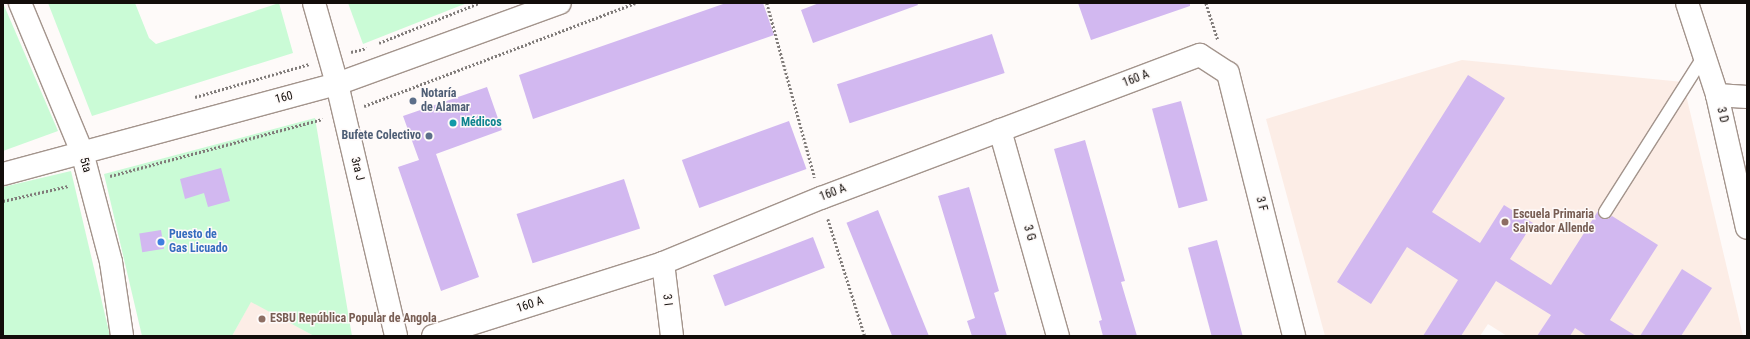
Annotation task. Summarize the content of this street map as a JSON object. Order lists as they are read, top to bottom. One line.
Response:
{"streets":{"street":["160 A","160","3 D","5ta","3ra J","3 F","3 G","3 I"]},"crossings":[["160 A","3 F"],["160 A","3 G"],["160 A","3 I"],["160","5ta"],["160","3ra J"]],"places":["Notaría de Alamar","Médicos","Bufete Colectivo","Escuela Primaria Salvador Allende","Puesto de Gas Licuado","ESBU República Popular de Angola"]}
